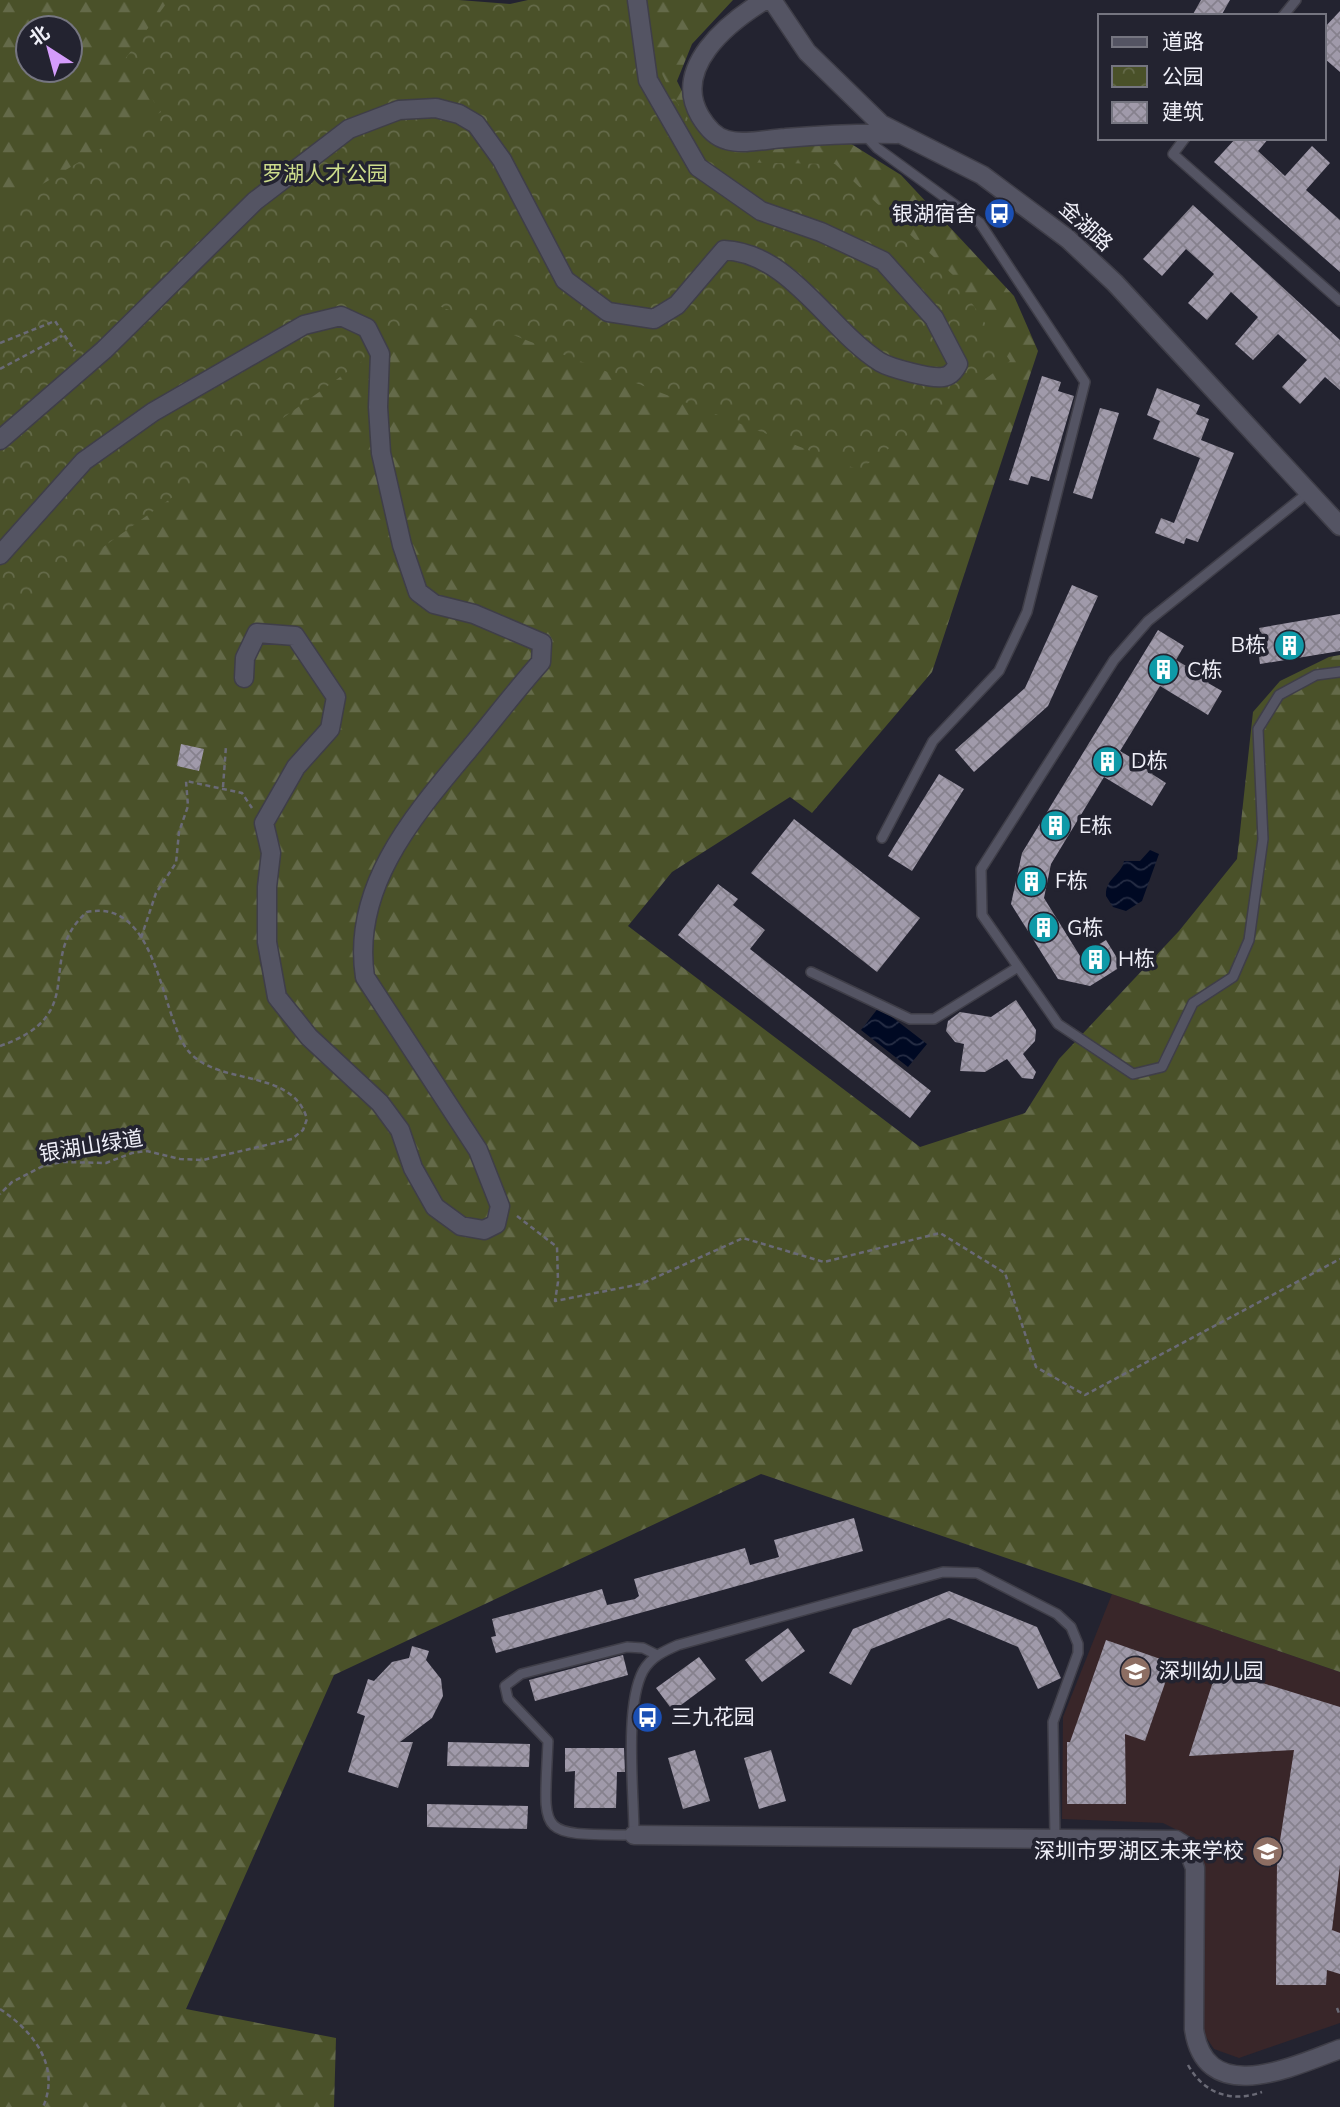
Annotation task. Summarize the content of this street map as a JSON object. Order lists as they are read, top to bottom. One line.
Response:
{"streets":{"street":["金湖路"],"path":["银湖山绿道"]},"parks":["罗湖人才公园"],"places":{"bus stop":["银湖宿舍","三九花园"],"building":["B栋","C栋","D栋","E栋","F栋","G栋","H栋"],"school or university":["深圳幼儿园","深圳市罗湖区未来学校"]},"legend":["道路","公园","建筑"],"north":"top left"}
